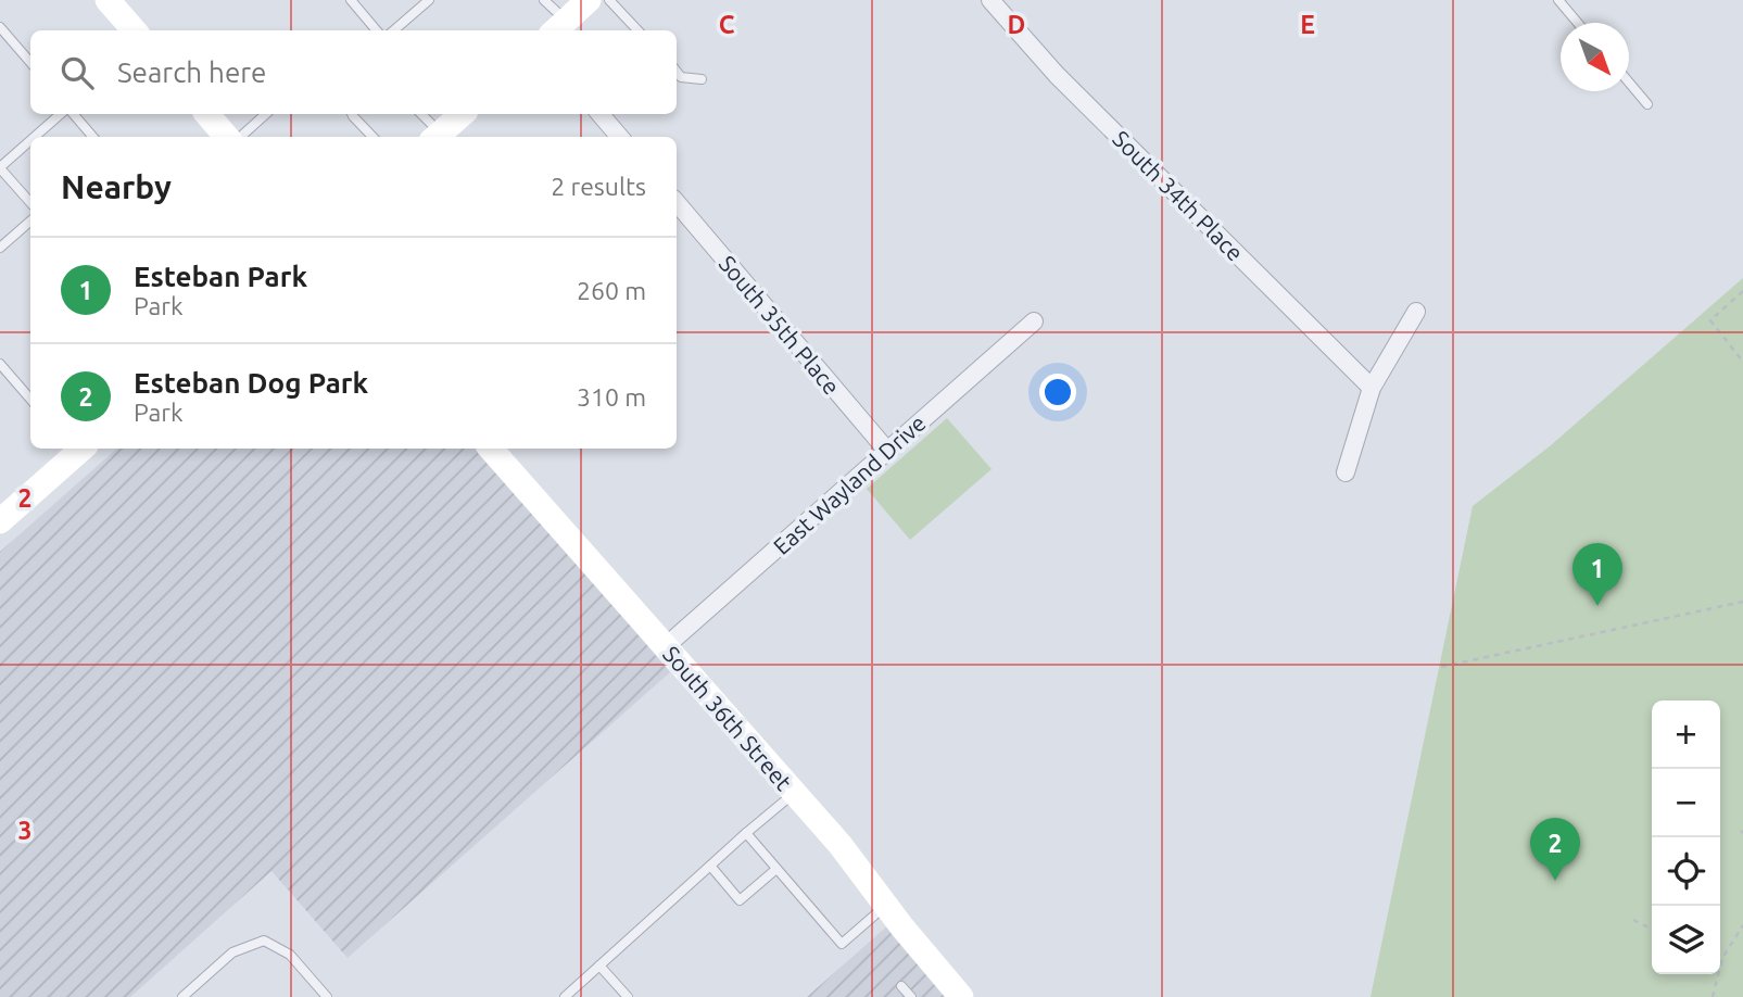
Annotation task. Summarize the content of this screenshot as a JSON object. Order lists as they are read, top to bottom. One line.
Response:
{"streets":{"street":["South 34th Place","South 35th Place","East Wayland Drive","South 36th Street"]},"crossings":[["South 35th Place","East Wayland Drive"],["East Wayland Drive","South 36th Street"]],"north":"bottom right","page":{"search":"Search here","heading":["Nearby","2 results"],"list":[{"mark":"1","name":"Esteban Park","note":"Park","value":"260 m"},{"mark":"2","name":"Esteban Dog Park","note":"Park","value":"310 m"}],"pins":["1","2"],"map_buttons":["+","−"]},"grid":{"columns":["C","D","E"],"rows":["2","3"]}}
